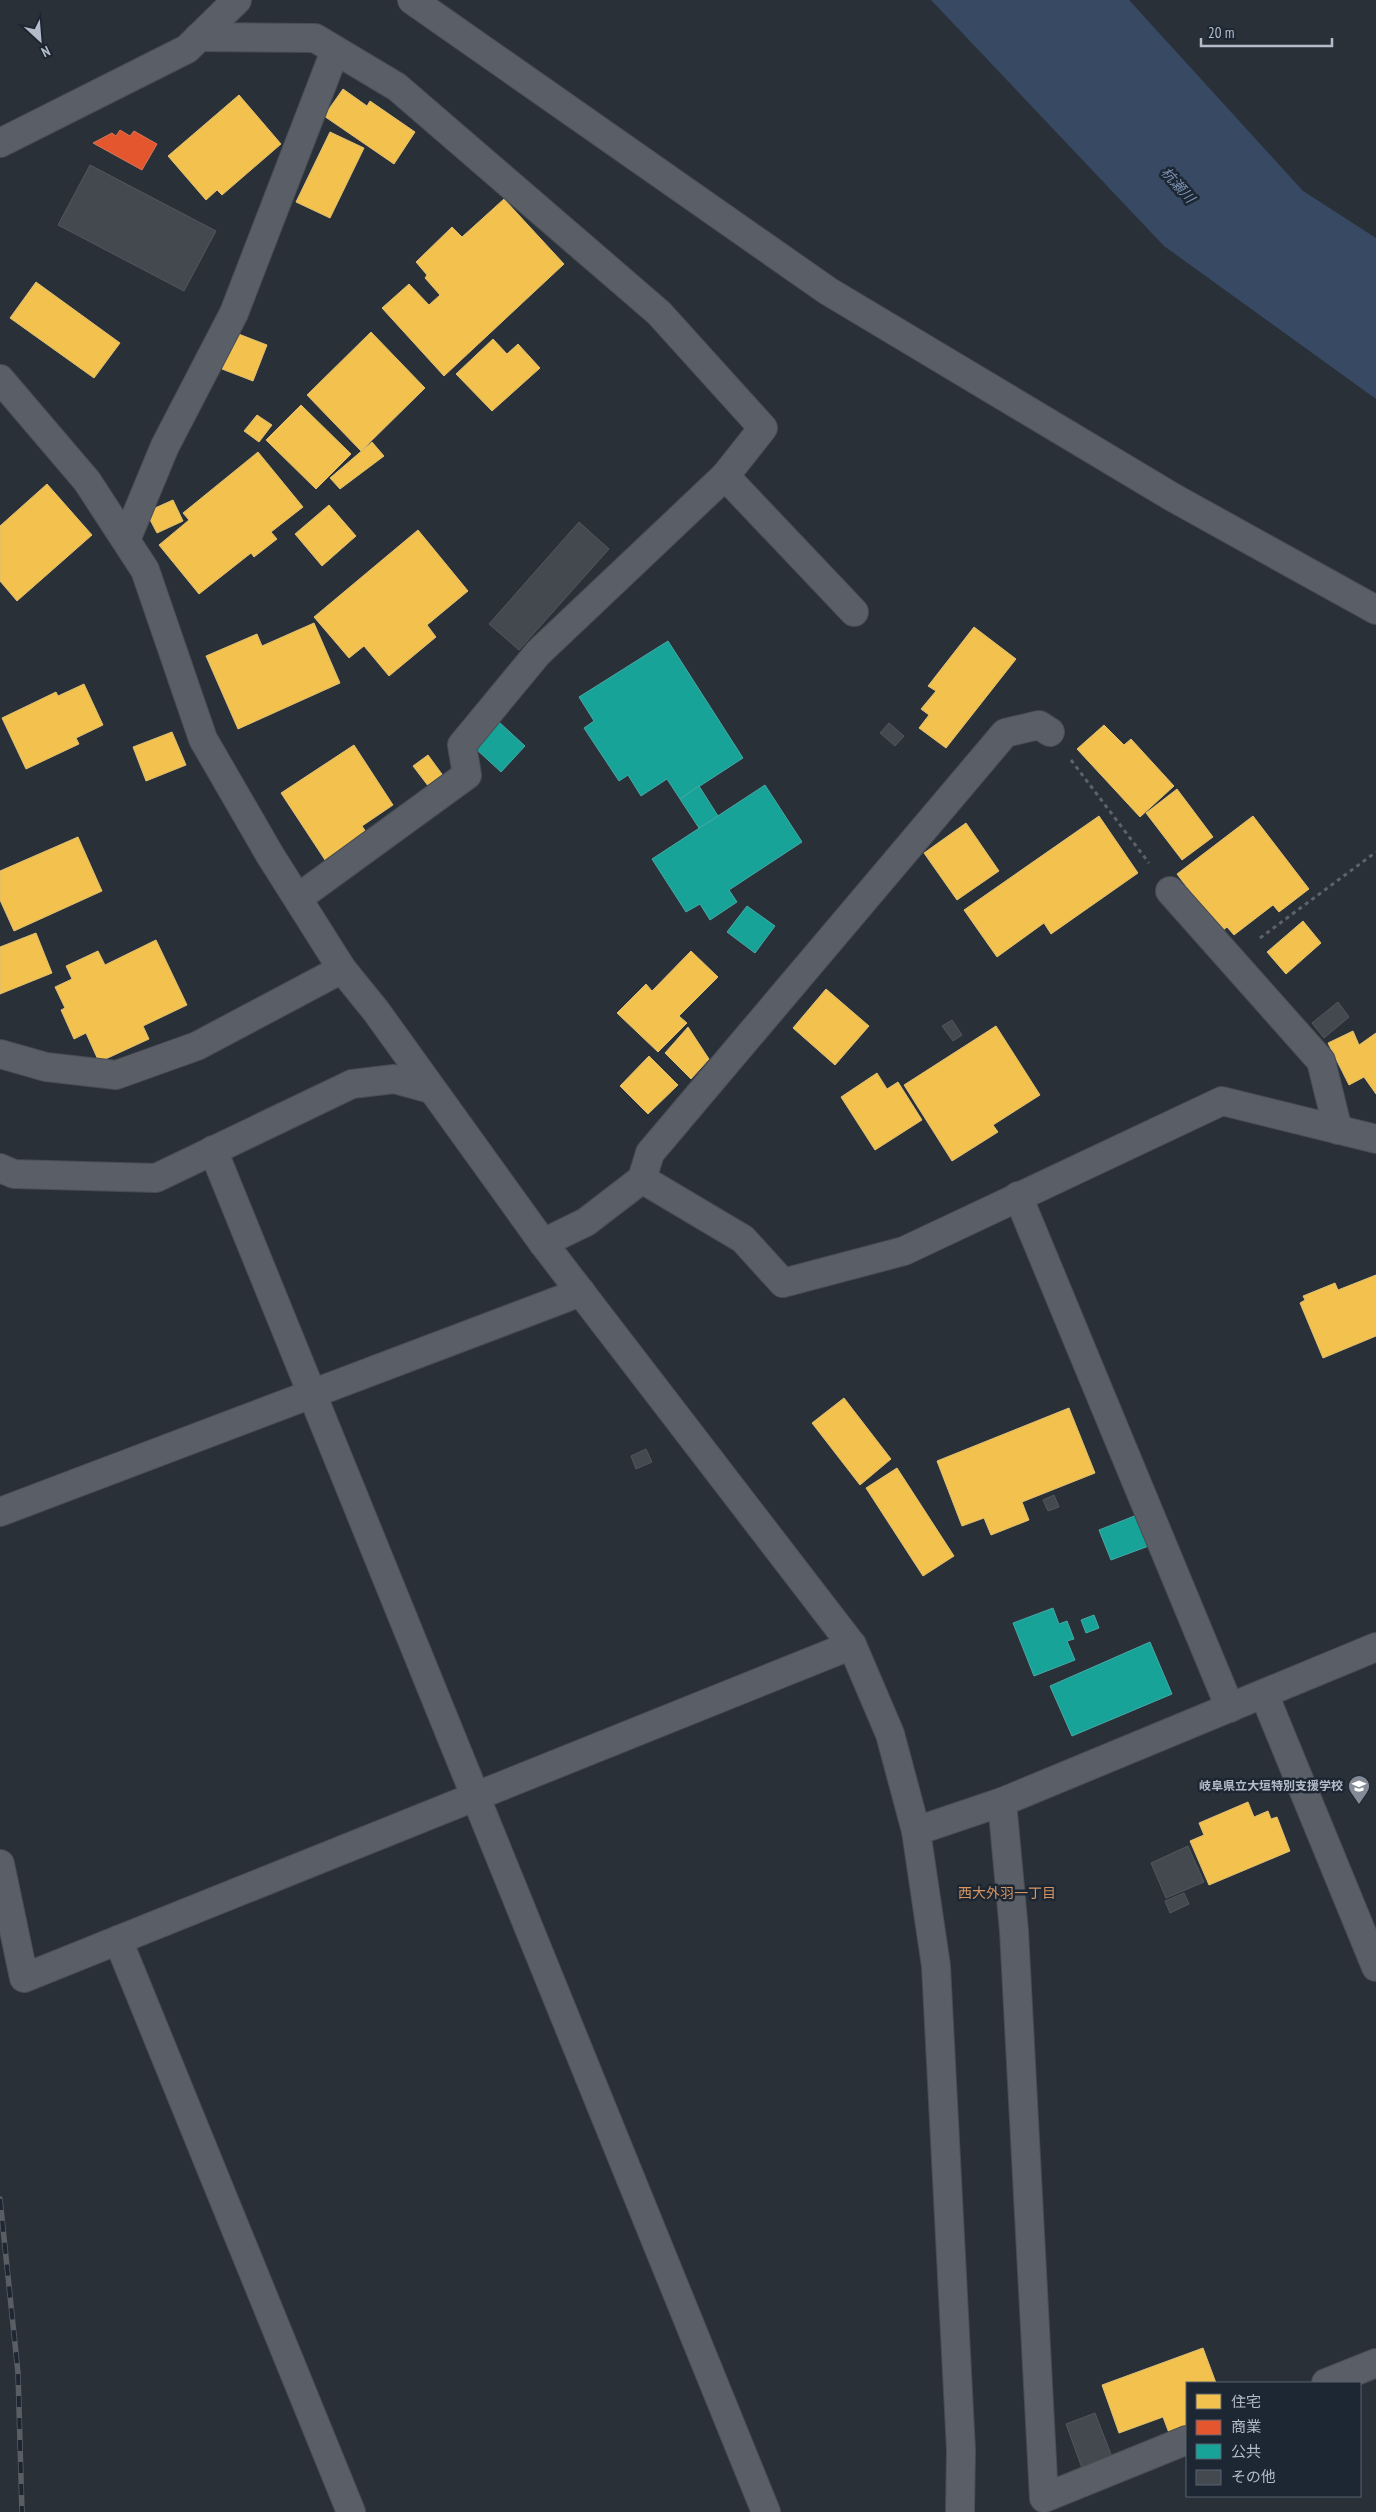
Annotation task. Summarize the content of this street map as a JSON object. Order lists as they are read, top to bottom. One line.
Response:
{"districts":["西大外羽一丁目"],"water":["杭瀬川"],"places":{"school or university":["岐阜県立大垣特別支援学校"]},"legend":["住宅","商業","公共","その他"],"scale_bar":"20 m","north":"bottom right"}
